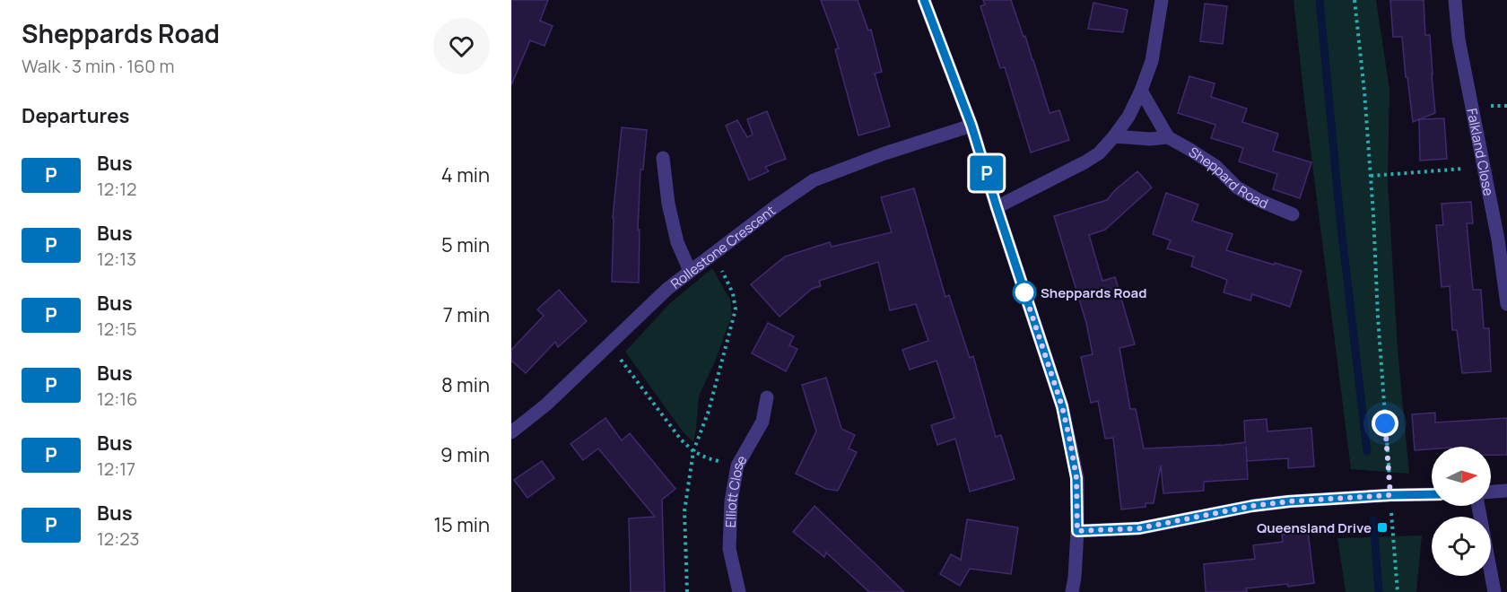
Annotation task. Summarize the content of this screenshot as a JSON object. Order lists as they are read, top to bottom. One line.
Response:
{"streets":{"street":["Falkland Close","Sheppard Road","Rollestone Crescent","Elliott Close"]},"places":{"other":["Sheppards Road"],"transit":["Queensland Drive"]},"lines":["bus line P"],"north":"right","page":{"heading":[["Sheppards Road","Walk · 3 min · 160 m"],"Departures"],"on_map":"P","list":[{"mark":"P","name":"Bus","note":"12:12","value":"4 min"},{"mark":"P","name":"Bus","note":"12:13","value":"5 min"},{"mark":"P","name":"Bus","note":"12:15","value":"7 min"},{"mark":"P","name":"Bus","note":"12:16","value":"8 min"},{"mark":"P","name":"Bus","note":"12:17","value":"9 min"},{"mark":"P","name":"Bus","note":"12:23","value":"15 min"}]}}
